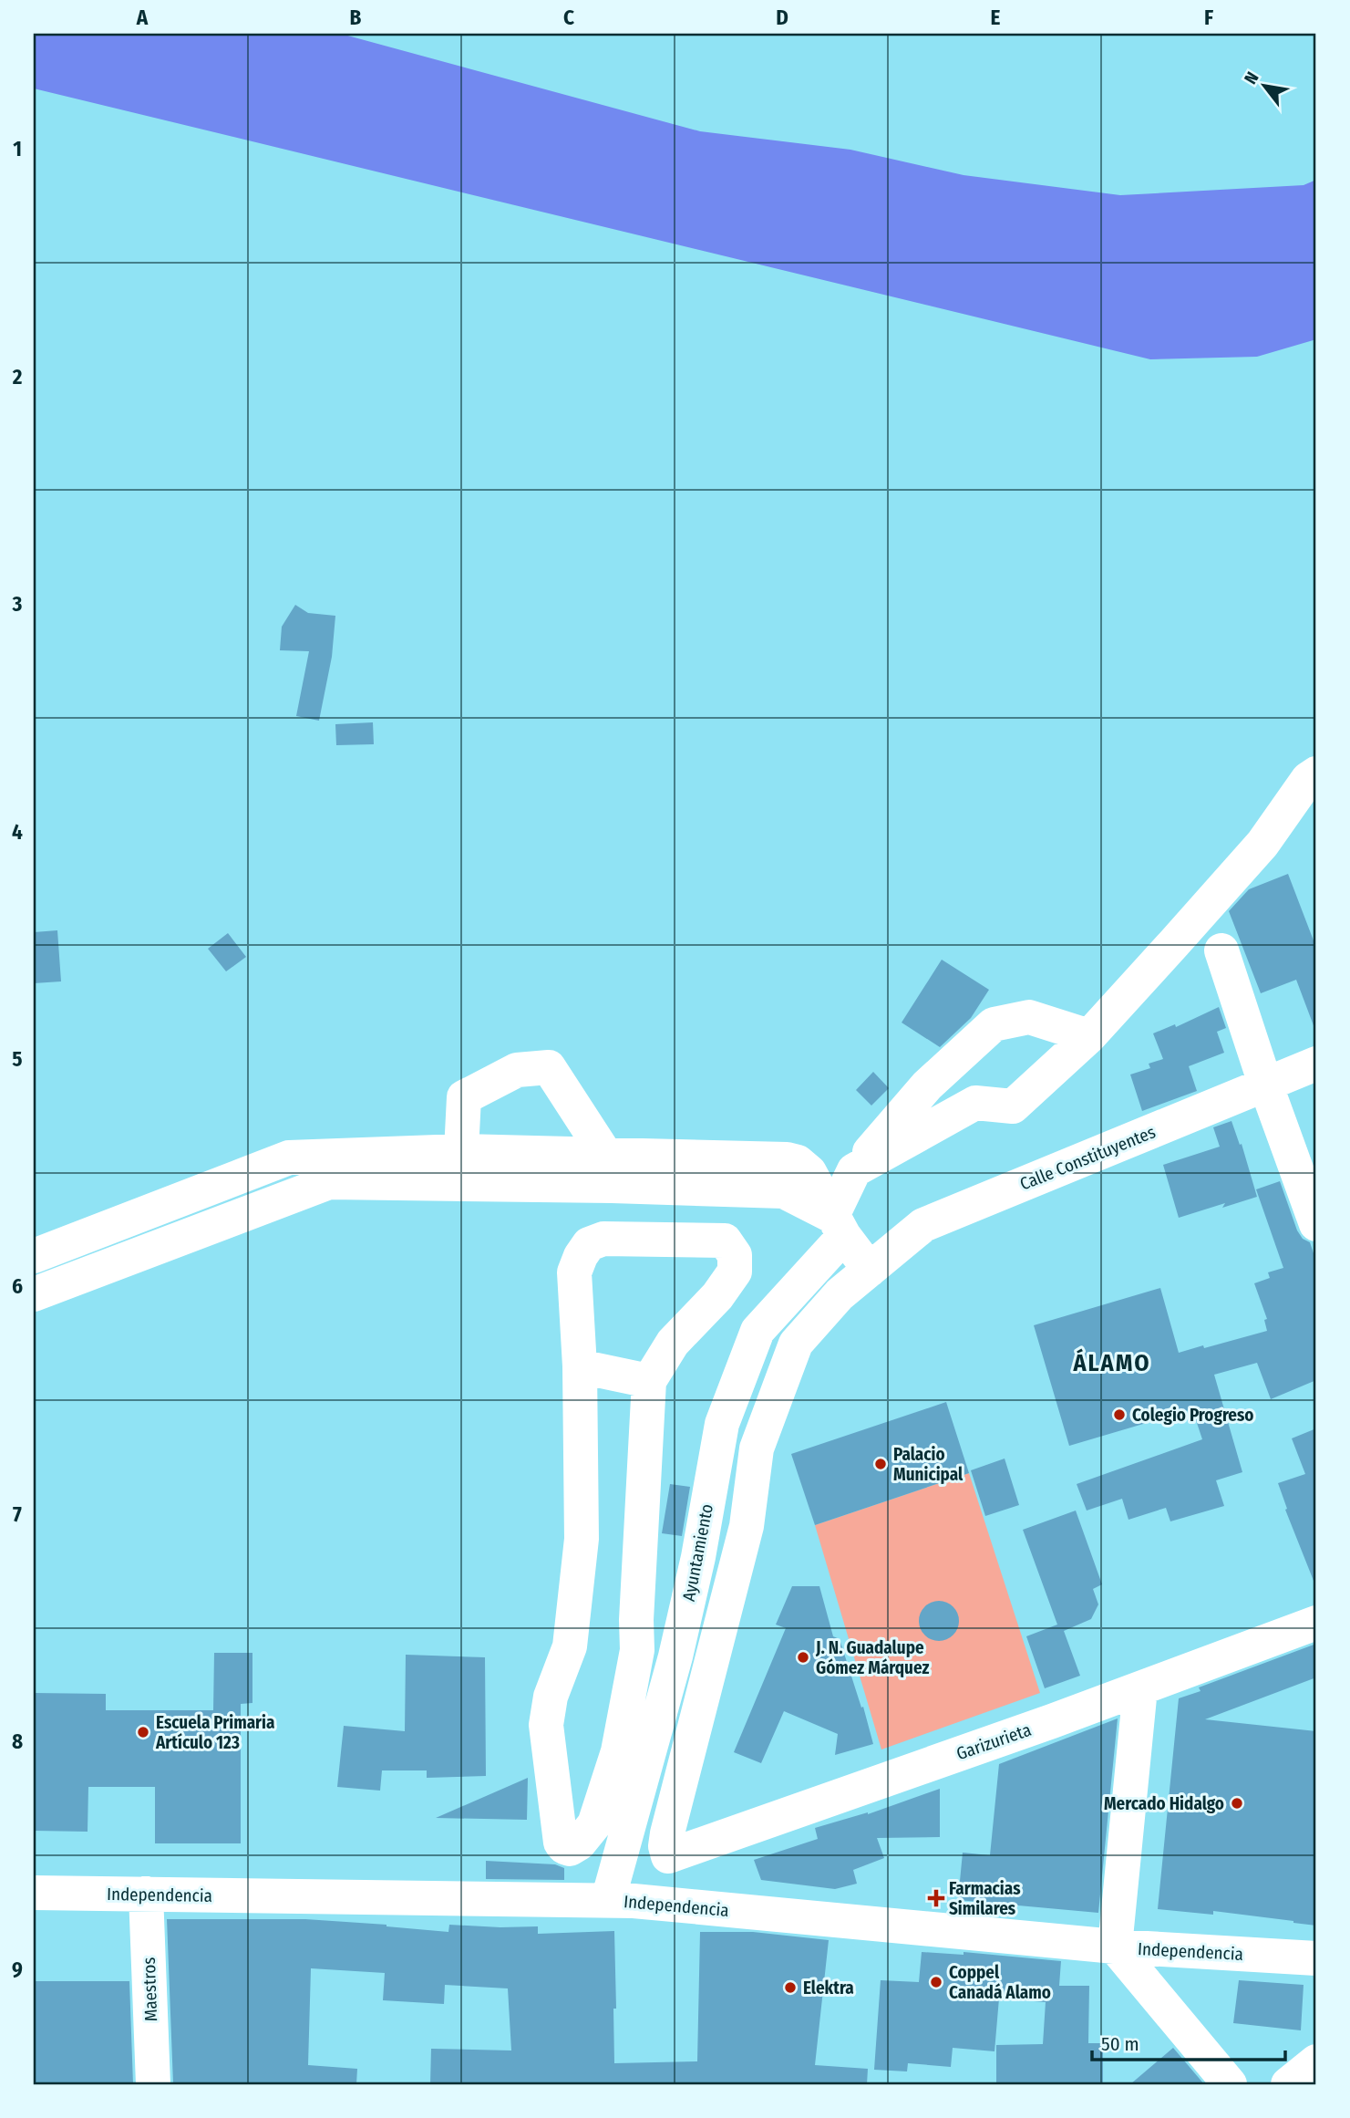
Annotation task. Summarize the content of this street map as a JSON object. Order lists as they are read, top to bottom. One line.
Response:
{"streets":{"street":["Calle Constituyentes","Ayuntamiento","Garizurieta","Independencia","Maestros"]},"crossings":[["Ayuntamiento","Independencia"],["Independencia","Maestros"]],"districts":["ÁLAMO"],"places":{"other":["Colegio Progreso","Palacio Municipal","J. N. Guadalupe Gómez Márquez","Escuela Primaria Artículo 123","Mercado Hidalgo","Coppel Canadá Alamo","Elektra"],"health":["Farmacias Similares"]},"scale_bar":"50 m","north":"top left","grid":{"columns":["A","B","C","D","E","F"],"rows":["1","2","3","4","5","6","7","8","9"]}}
